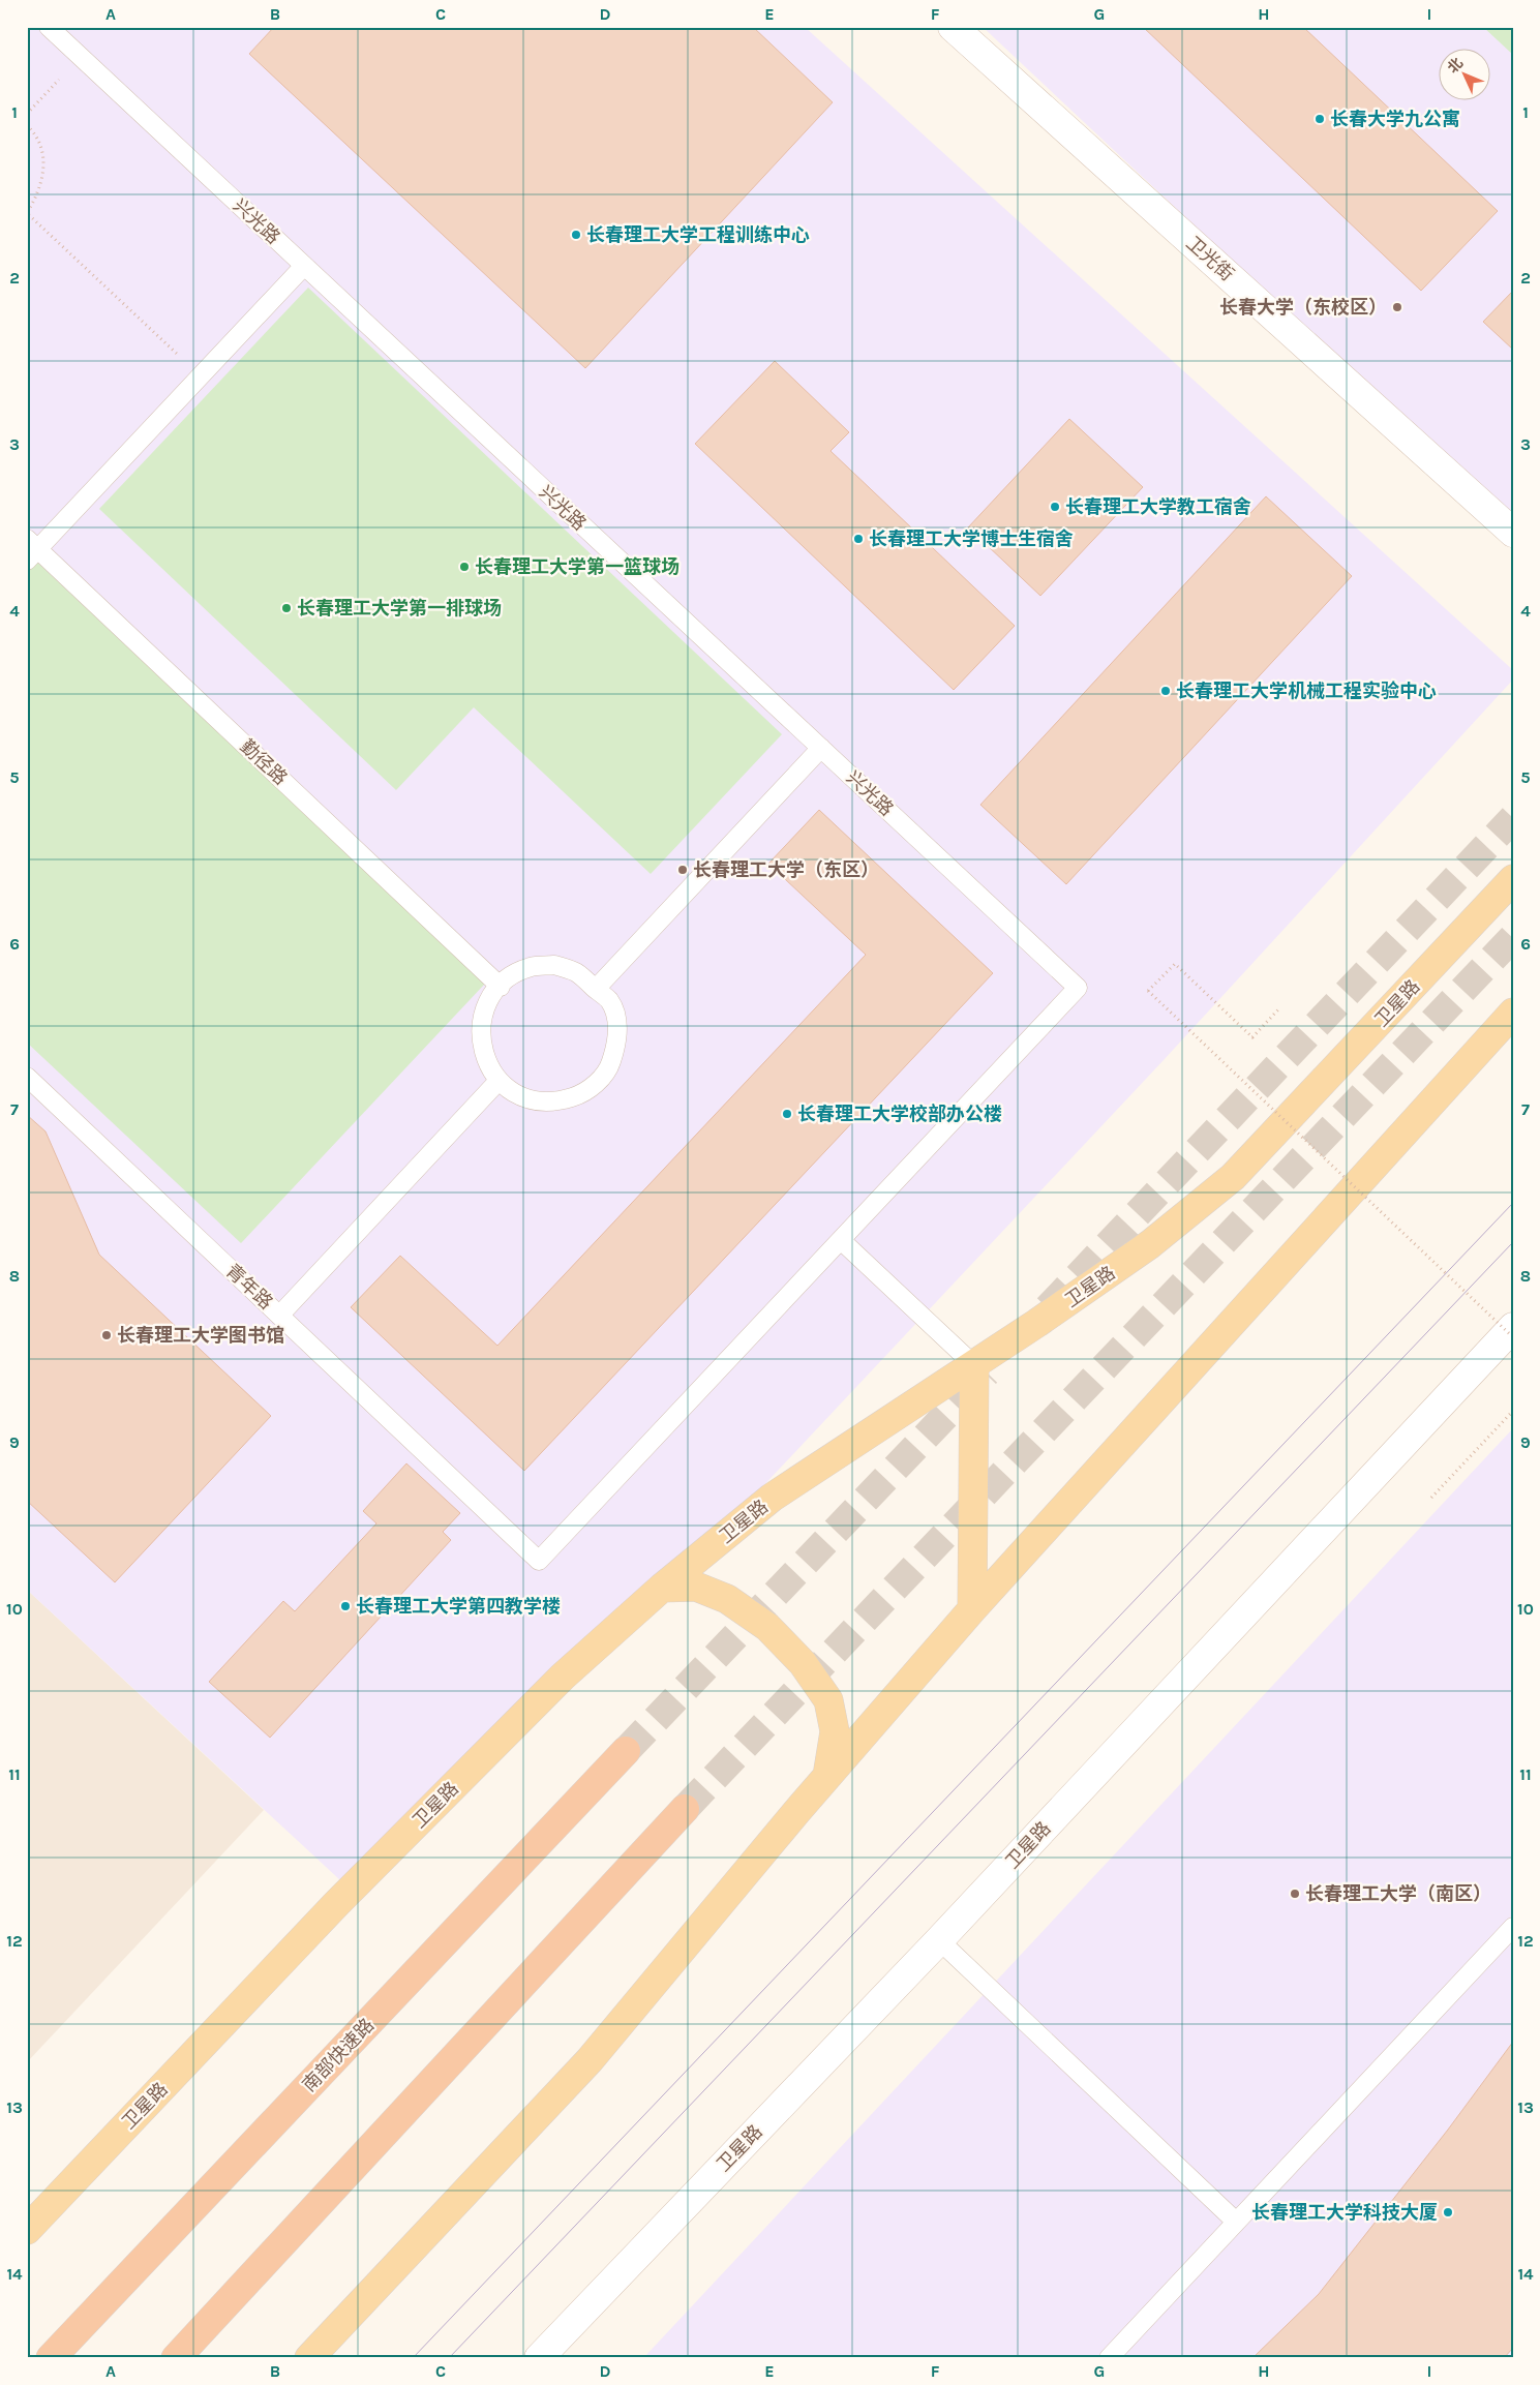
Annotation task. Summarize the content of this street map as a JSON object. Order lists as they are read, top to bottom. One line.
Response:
{"streets":{"highway":["南部快速路"],"main road":["卫光街","卫星路"],"lane":["兴光路","勤径路","青年路"]},"crossings":[["兴光路","青年路"]],"places":["长春大学九公寓","长春理工大学工程训练中心","长春大学（东校区）","长春理工大学教工宿舍","长春理工大学博士生宿舍","长春理工大学第一篮球场","长春理工大学第一排球场","长春理工大学机械工程实验中心","长春理工大学（东区）","长春理工大学校部办公楼","长春理工大学图书馆","长春理工大学第四教学楼","长春理工大学（南区）","长春理工大学科技大厦"],"north":"top left","grid":{"columns":["A","B","C","D","E","F","G","H","I"],"rows":["1","2","3","4","5","6","7","8","9","10","11","12","13","14"]}}
